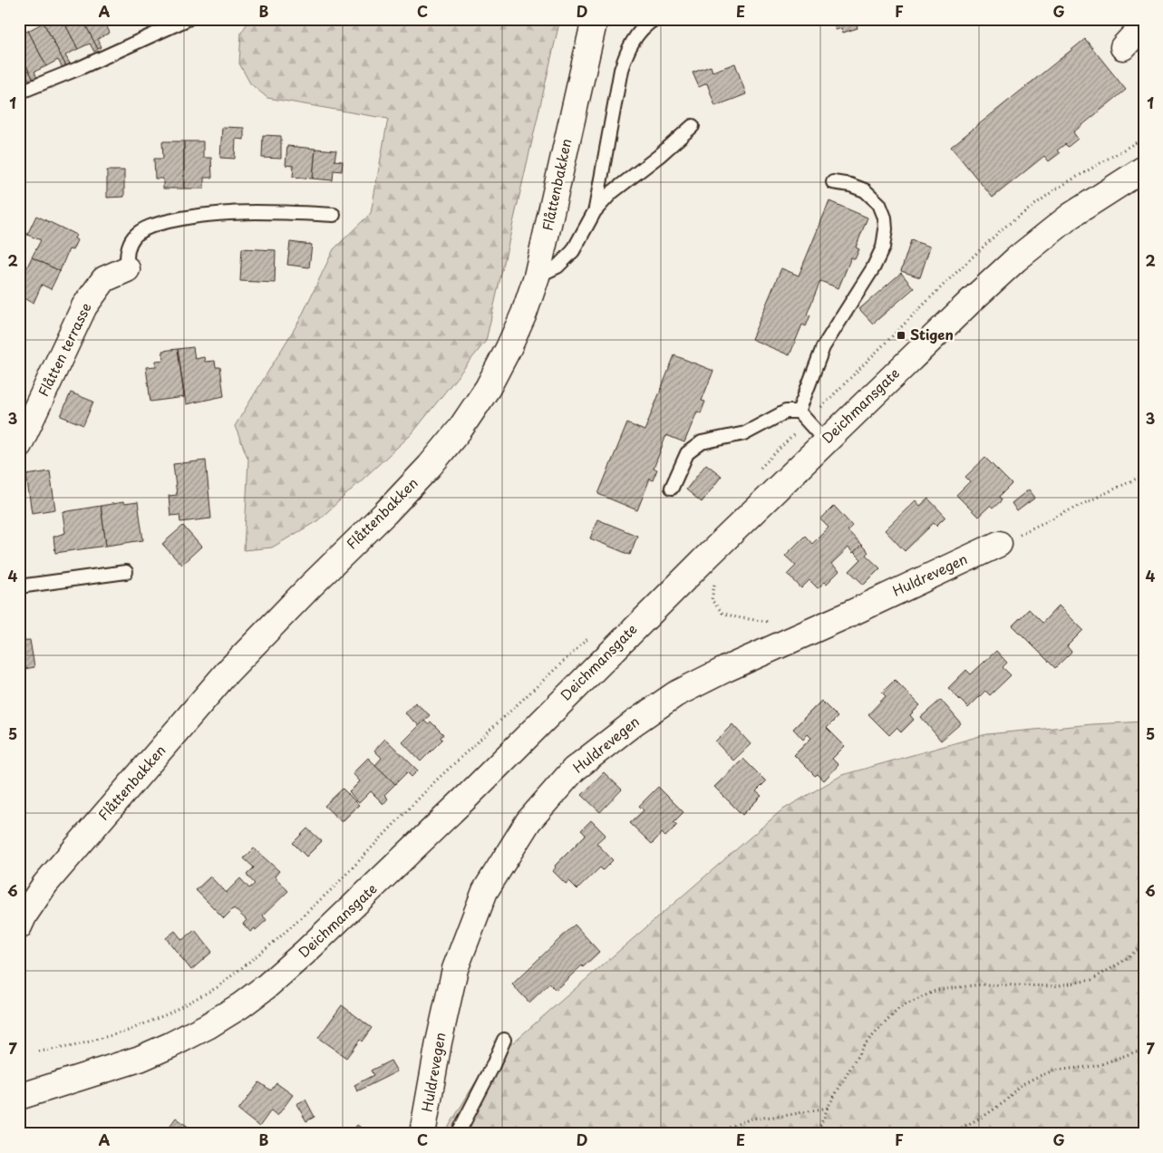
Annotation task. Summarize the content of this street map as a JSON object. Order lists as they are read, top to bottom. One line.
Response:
{"streets":{"street":["Flåttenbakken","Flåtten terrasse","Deichmansgate","Huldrevegen"]},"places":{"transit":["Stigen"]},"grid":{"columns":["A","B","C","D","E","F","G"],"rows":["1","2","3","4","5","6","7"]}}
